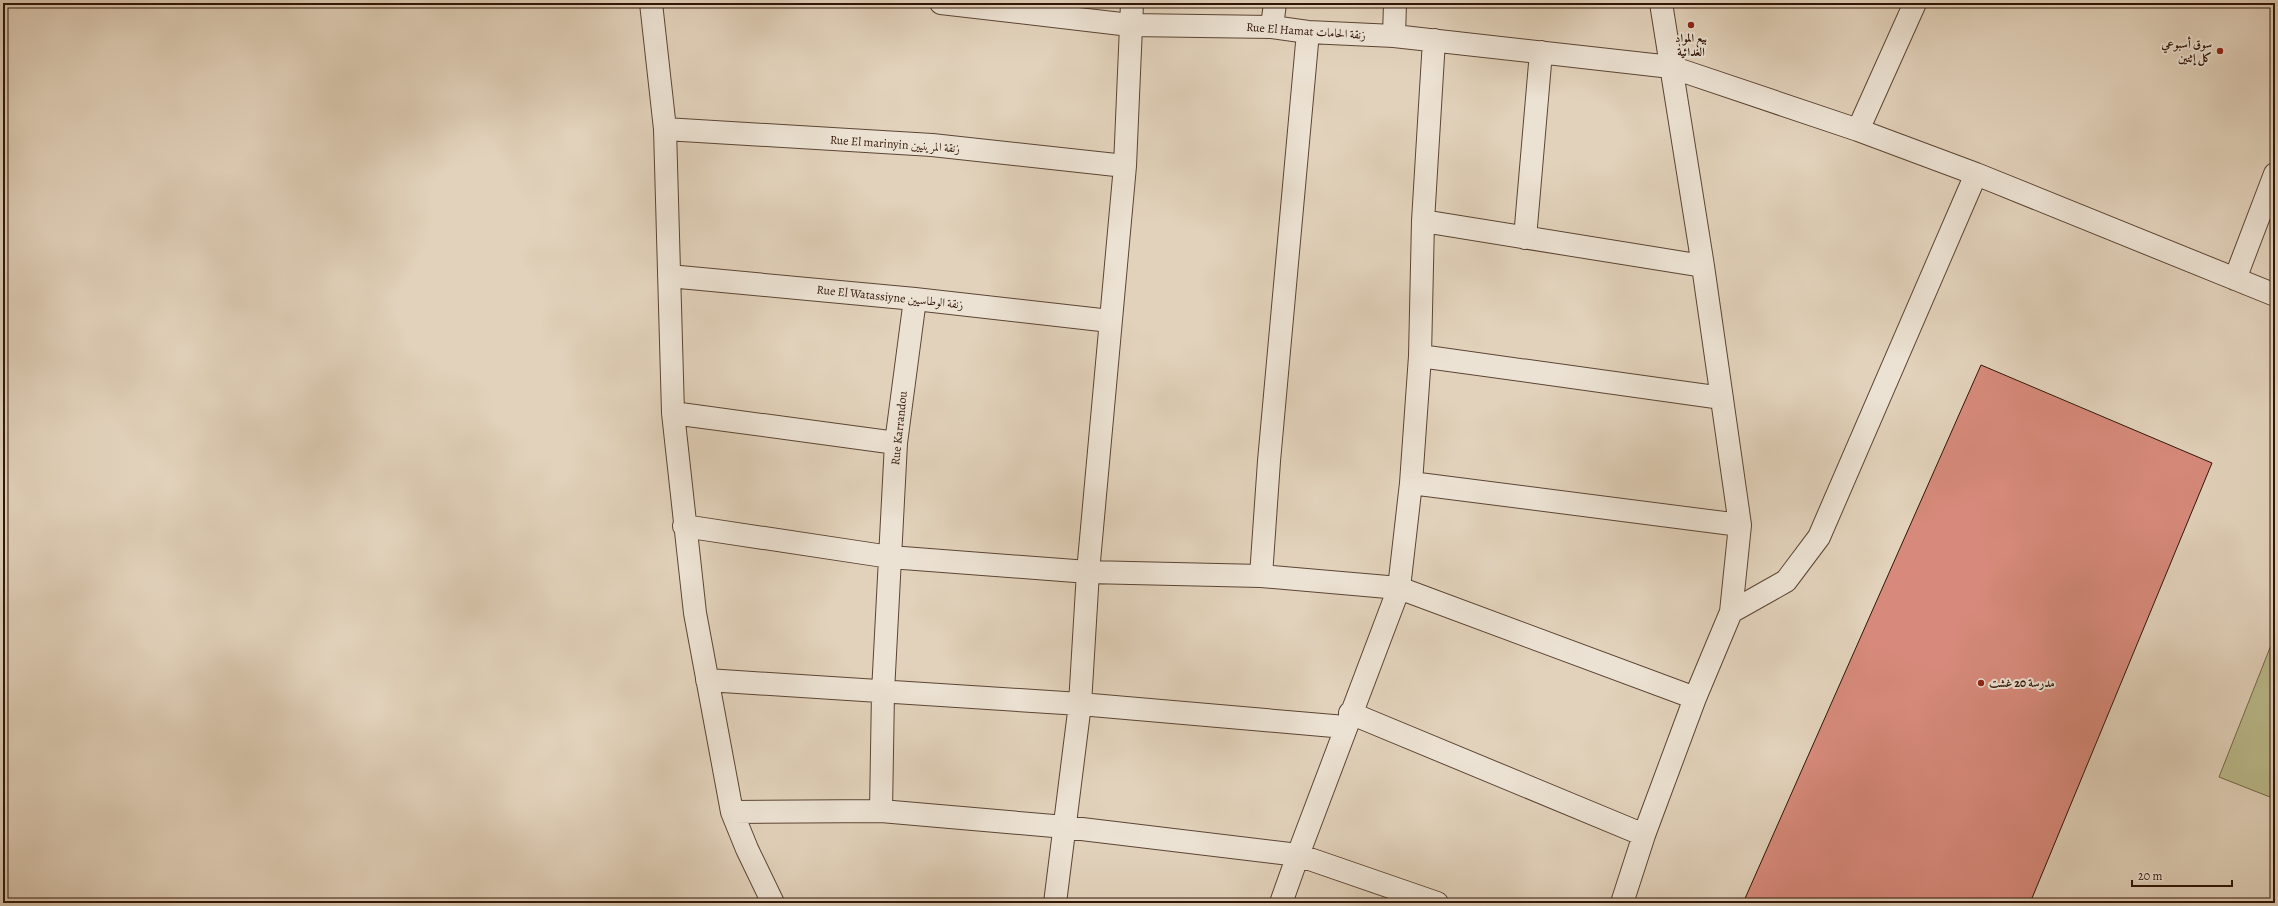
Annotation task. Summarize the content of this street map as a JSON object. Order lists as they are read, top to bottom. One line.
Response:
{"streets":{"street":["Rue El Hamat زنقة الحامات","Rue El marinyin زنقة المرينيين","Rue El Watassiyne زنقة الوطاسيين","Rue Karrandou"]},"crossings":[["Rue El Watassiyne زنقة الوطاسيين","Rue Karrandou"]],"places":["بيع المواد الغدائية","سوق أسبوعي كل إثنين","مدرسة 20 غشت"],"scale_bar":"20 m"}
